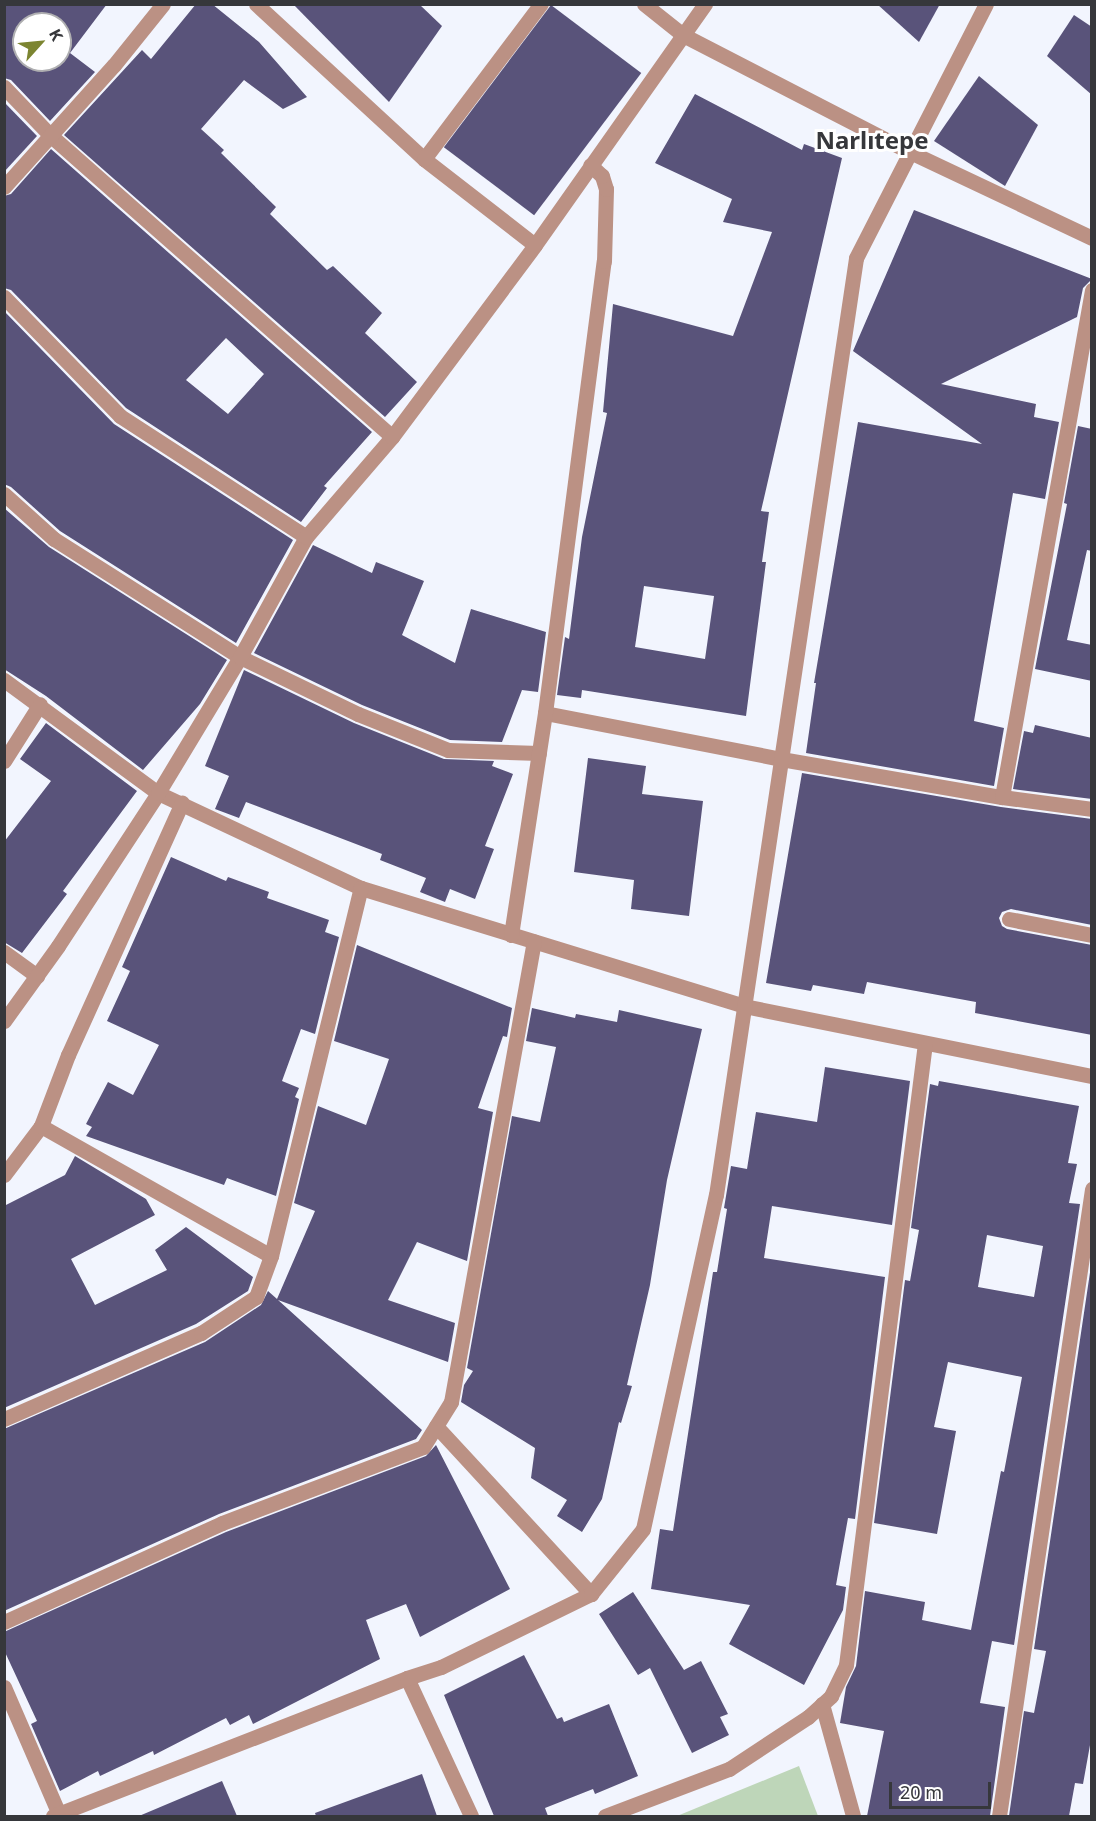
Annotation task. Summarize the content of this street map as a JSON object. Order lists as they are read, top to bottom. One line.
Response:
{"districts":["Narlıtepe"],"scale_bar":"20 m","north":"top right"}
